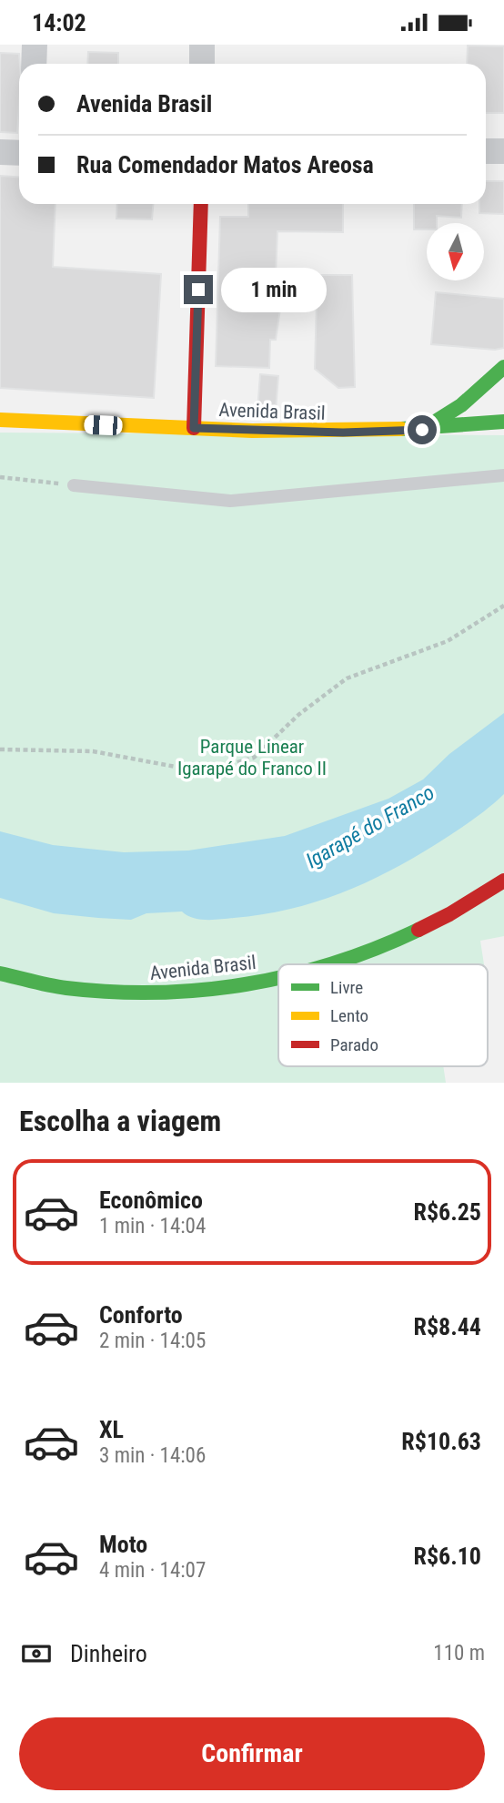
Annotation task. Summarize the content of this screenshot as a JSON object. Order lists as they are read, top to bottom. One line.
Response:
{"streets":{"main road":["Avenida Brasil"]},"water":["Igarapé do Franco"],"parks":["Parque Linear Igarapé do Franco II"],"legend":["Livre","Lento","Parado"],"north":"bottom","page":{"status":"14:02","banner":["Avenida Brasil","Rua Comendador Matos Areosa"],"bubble":"1 min","heading":"Escolha a viagem","list":[{"name":"Econômico","note":"1 min · 14:04","value":"R$6.25"},{"name":"Conforto","note":"2 min · 14:05","value":"R$8.44"},{"name":"XL","note":"3 min · 14:06","value":"R$10.63"},{"name":"Moto","note":"4 min · 14:07","value":"R$6.10"}],"pay":["Dinheiro","110 m"],"buttons":"Confirmar"}}
